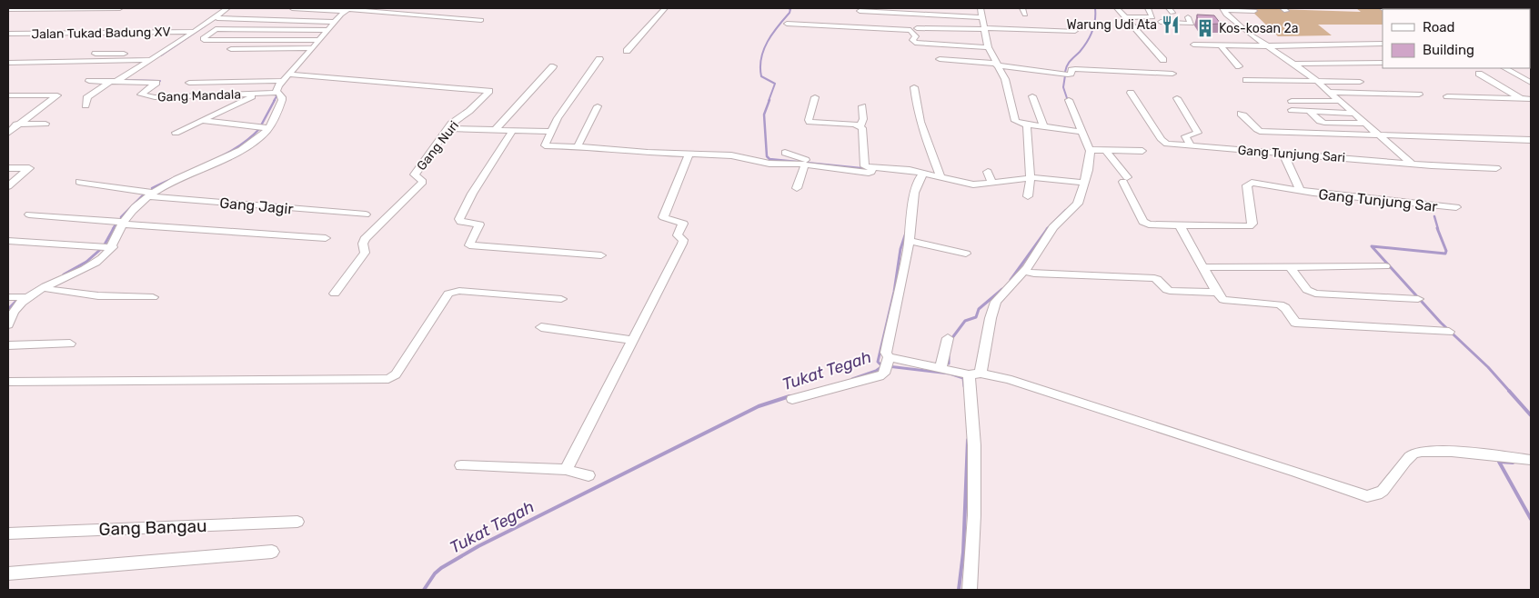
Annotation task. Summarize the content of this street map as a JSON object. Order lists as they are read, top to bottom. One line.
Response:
{"streets":{"street":["Jalan Tukad Badung XV","Gang Mandala","Gang Nuri","Gang Tunjung Sari","Gang Tunjung Sar","Gang Jagir","Gang Bangau"]},"crossings":[["Gang Tunjung Sari","Gang Tunjung Sar"]],"water":["Tukat Tegah"],"places":{"restaurant":["Warung Udi Ata"],"building":["Kos-kosan 2a"]},"legend":["Road","Building"]}
